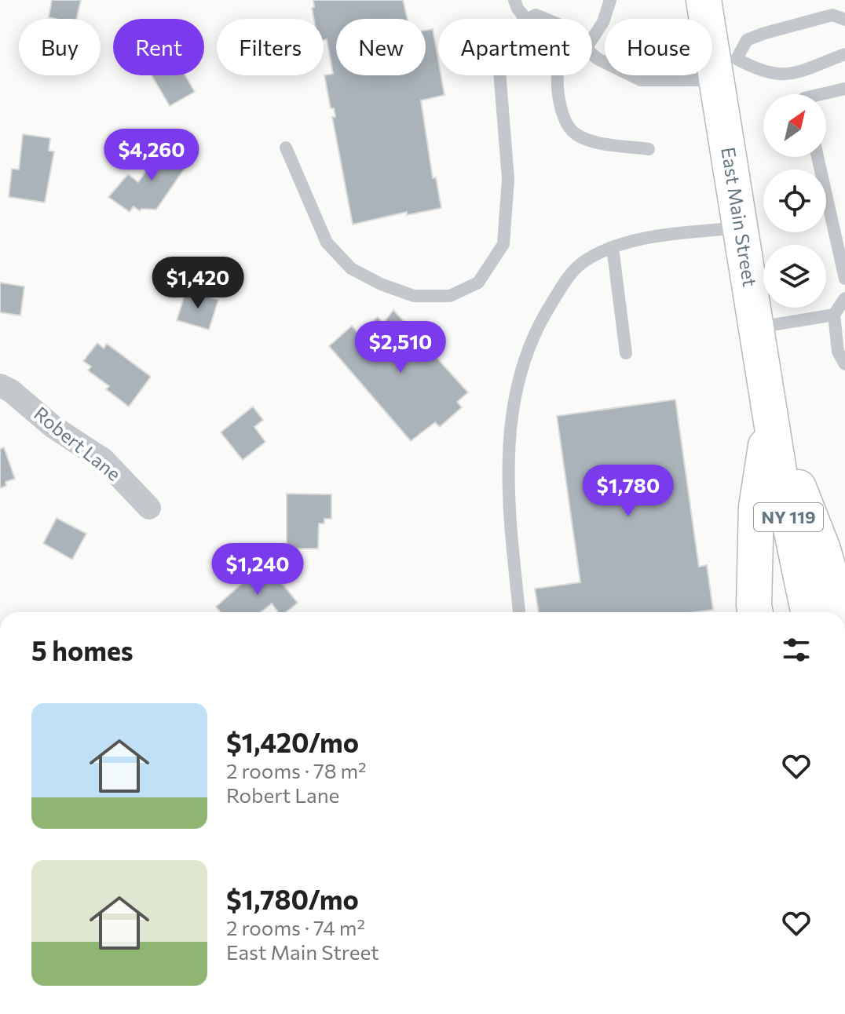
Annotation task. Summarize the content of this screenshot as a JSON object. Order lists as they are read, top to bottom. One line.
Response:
{"streets":{"main road":["East Main Street","NY 119"],"street":["Robert Lane"]},"north":"top right","page":{"chip":["Buy","Rent","Filters","New","Apartment","House"],"price":["$4,260","$1,420","$2,510","$1,780","$1,240"],"heading":"5 homes","list":[{"name":"$1,420/mo","note":"2 rooms · 78 m² · Robert Lane"},{"name":"$1,780/mo","note":"2 rooms · 74 m² · East Main Street"}]}}
